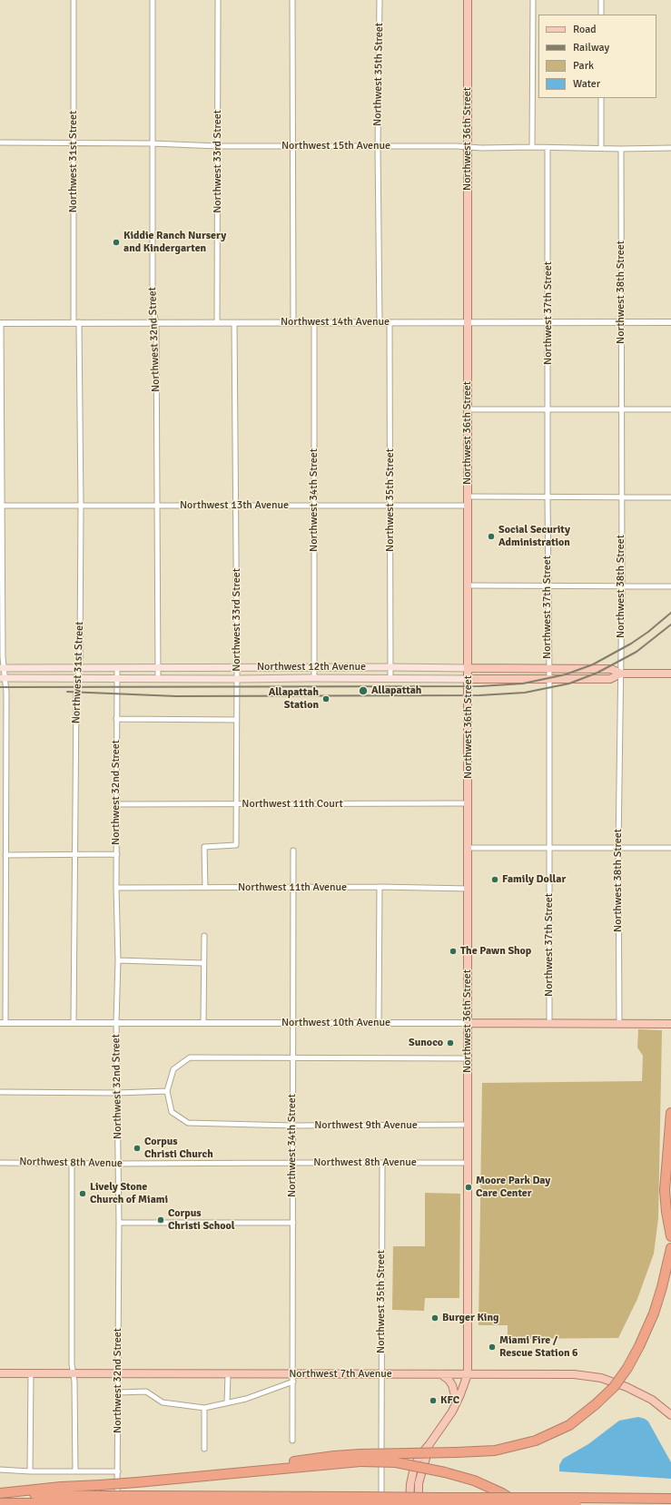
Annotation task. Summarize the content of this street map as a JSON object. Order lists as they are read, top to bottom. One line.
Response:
{"streets":{"main road":["Northwest 36th Street","Northwest 12th Avenue","Northwest 10th Avenue","Northwest 7th Avenue"],"street":["Northwest 35th Street","Northwest 15th Avenue","Northwest 31st Street","Northwest 33rd Street","Northwest 38th Street","Northwest 37th Street","Northwest 14th Avenue","Northwest 32nd Street","Northwest 34th Street","Northwest 13th Avenue","Northwest 11th Court","Northwest 11th Avenue","Northwest 9th Avenue","Northwest 8th Avenue"]},"crossings":[["Northwest 35th Street","Northwest 15th Avenue"],["Northwest 35th Street","Northwest 14th Avenue"],["Northwest 35th Street","Northwest 13th Avenue"],["Northwest 35th Street","Northwest 12th Avenue"],["Northwest 35th Street","Northwest 8th Avenue"],["Northwest 35th Street","Northwest 7th Avenue"],["Northwest 36th Street","Northwest 15th Avenue"],["Northwest 36th Street","Northwest 14th Avenue"],["Northwest 36th Street","Northwest 13th Avenue"],["Northwest 36th Street","Northwest 12th Avenue"],["Northwest 36th Street","Northwest 11th Court"],["Northwest 36th Street","Northwest 11th Avenue"],["Northwest 36th Street","Northwest 10th Avenue"],["Northwest 36th Street","Northwest 9th Avenue"],["Northwest 36th Street","Northwest 8th Avenue"],["Northwest 36th Street","Northwest 7th Avenue"],["Northwest 15th Avenue","Northwest 31st Street"],["Northwest 15th Avenue","Northwest 33rd Street"],["Northwest 15th Avenue","Northwest 38th Street"],["Northwest 15th Avenue","Northwest 37th Street"],["Northwest 15th Avenue","Northwest 32nd Street"],["Northwest 31st Street","Northwest 14th Avenue"],["Northwest 31st Street","Northwest 13th Avenue"],["Northwest 31st Street","Northwest 12th Avenue"],["Northwest 31st Street","Northwest 10th Avenue"],["Northwest 33rd Street","Northwest 14th Avenue"],["Northwest 33rd Street","Northwest 13th Avenue"],["Northwest 33rd Street","Northwest 12th Avenue"],["Northwest 33rd Street","Northwest 11th Court"],["Northwest 33rd Street","Northwest 11th Avenue"],["Northwest 38th Street","Northwest 14th Avenue"],["Northwest 38th Street","Northwest 12th Avenue"],["Northwest 38th Street","Northwest 10th Avenue"],["Northwest 37th Street","Northwest 14th Avenue"],["Northwest 37th Street","Northwest 12th Avenue"],["Northwest 37th Street","Northwest 10th Avenue"],["Northwest 14th Avenue","Northwest 32nd Street"],["Northwest 14th Avenue","Northwest 34th Street"],["Northwest 32nd Street","Northwest 13th Avenue"],["Northwest 32nd Street","Northwest 12th Avenue"],["Northwest 32nd Street","Northwest 11th Court"],["Northwest 32nd Street","Northwest 11th Avenue"],["Northwest 32nd Street","Northwest 10th Avenue"],["Northwest 32nd Street","Northwest 8th Avenue"],["Northwest 32nd Street","Northwest 7th Avenue"],["Northwest 34th Street","Northwest 13th Avenue"],["Northwest 34th Street","Northwest 12th Avenue"],["Northwest 34th Street","Northwest 11th Avenue"],["Northwest 34th Street","Northwest 10th Avenue"],["Northwest 34th Street","Northwest 9th Avenue"],["Northwest 34th Street","Northwest 8th Avenue"],["Northwest 34th Street","Northwest 7th Avenue"]],"places":["Kiddie Ranch Nursery and Kindergarten","Social Security Administration","Allapattah","Allapattah Station","Family Dollar","The Pawn Shop","Sunoco","Corpus Christi Church","Moore Park Day Care Center","Lively Stone Church of Miami","Corpus Christi School","Burger King","Miami Fire / Rescue Station 6","KFC"],"legend":["Road","Railway","Park","Water"]}
